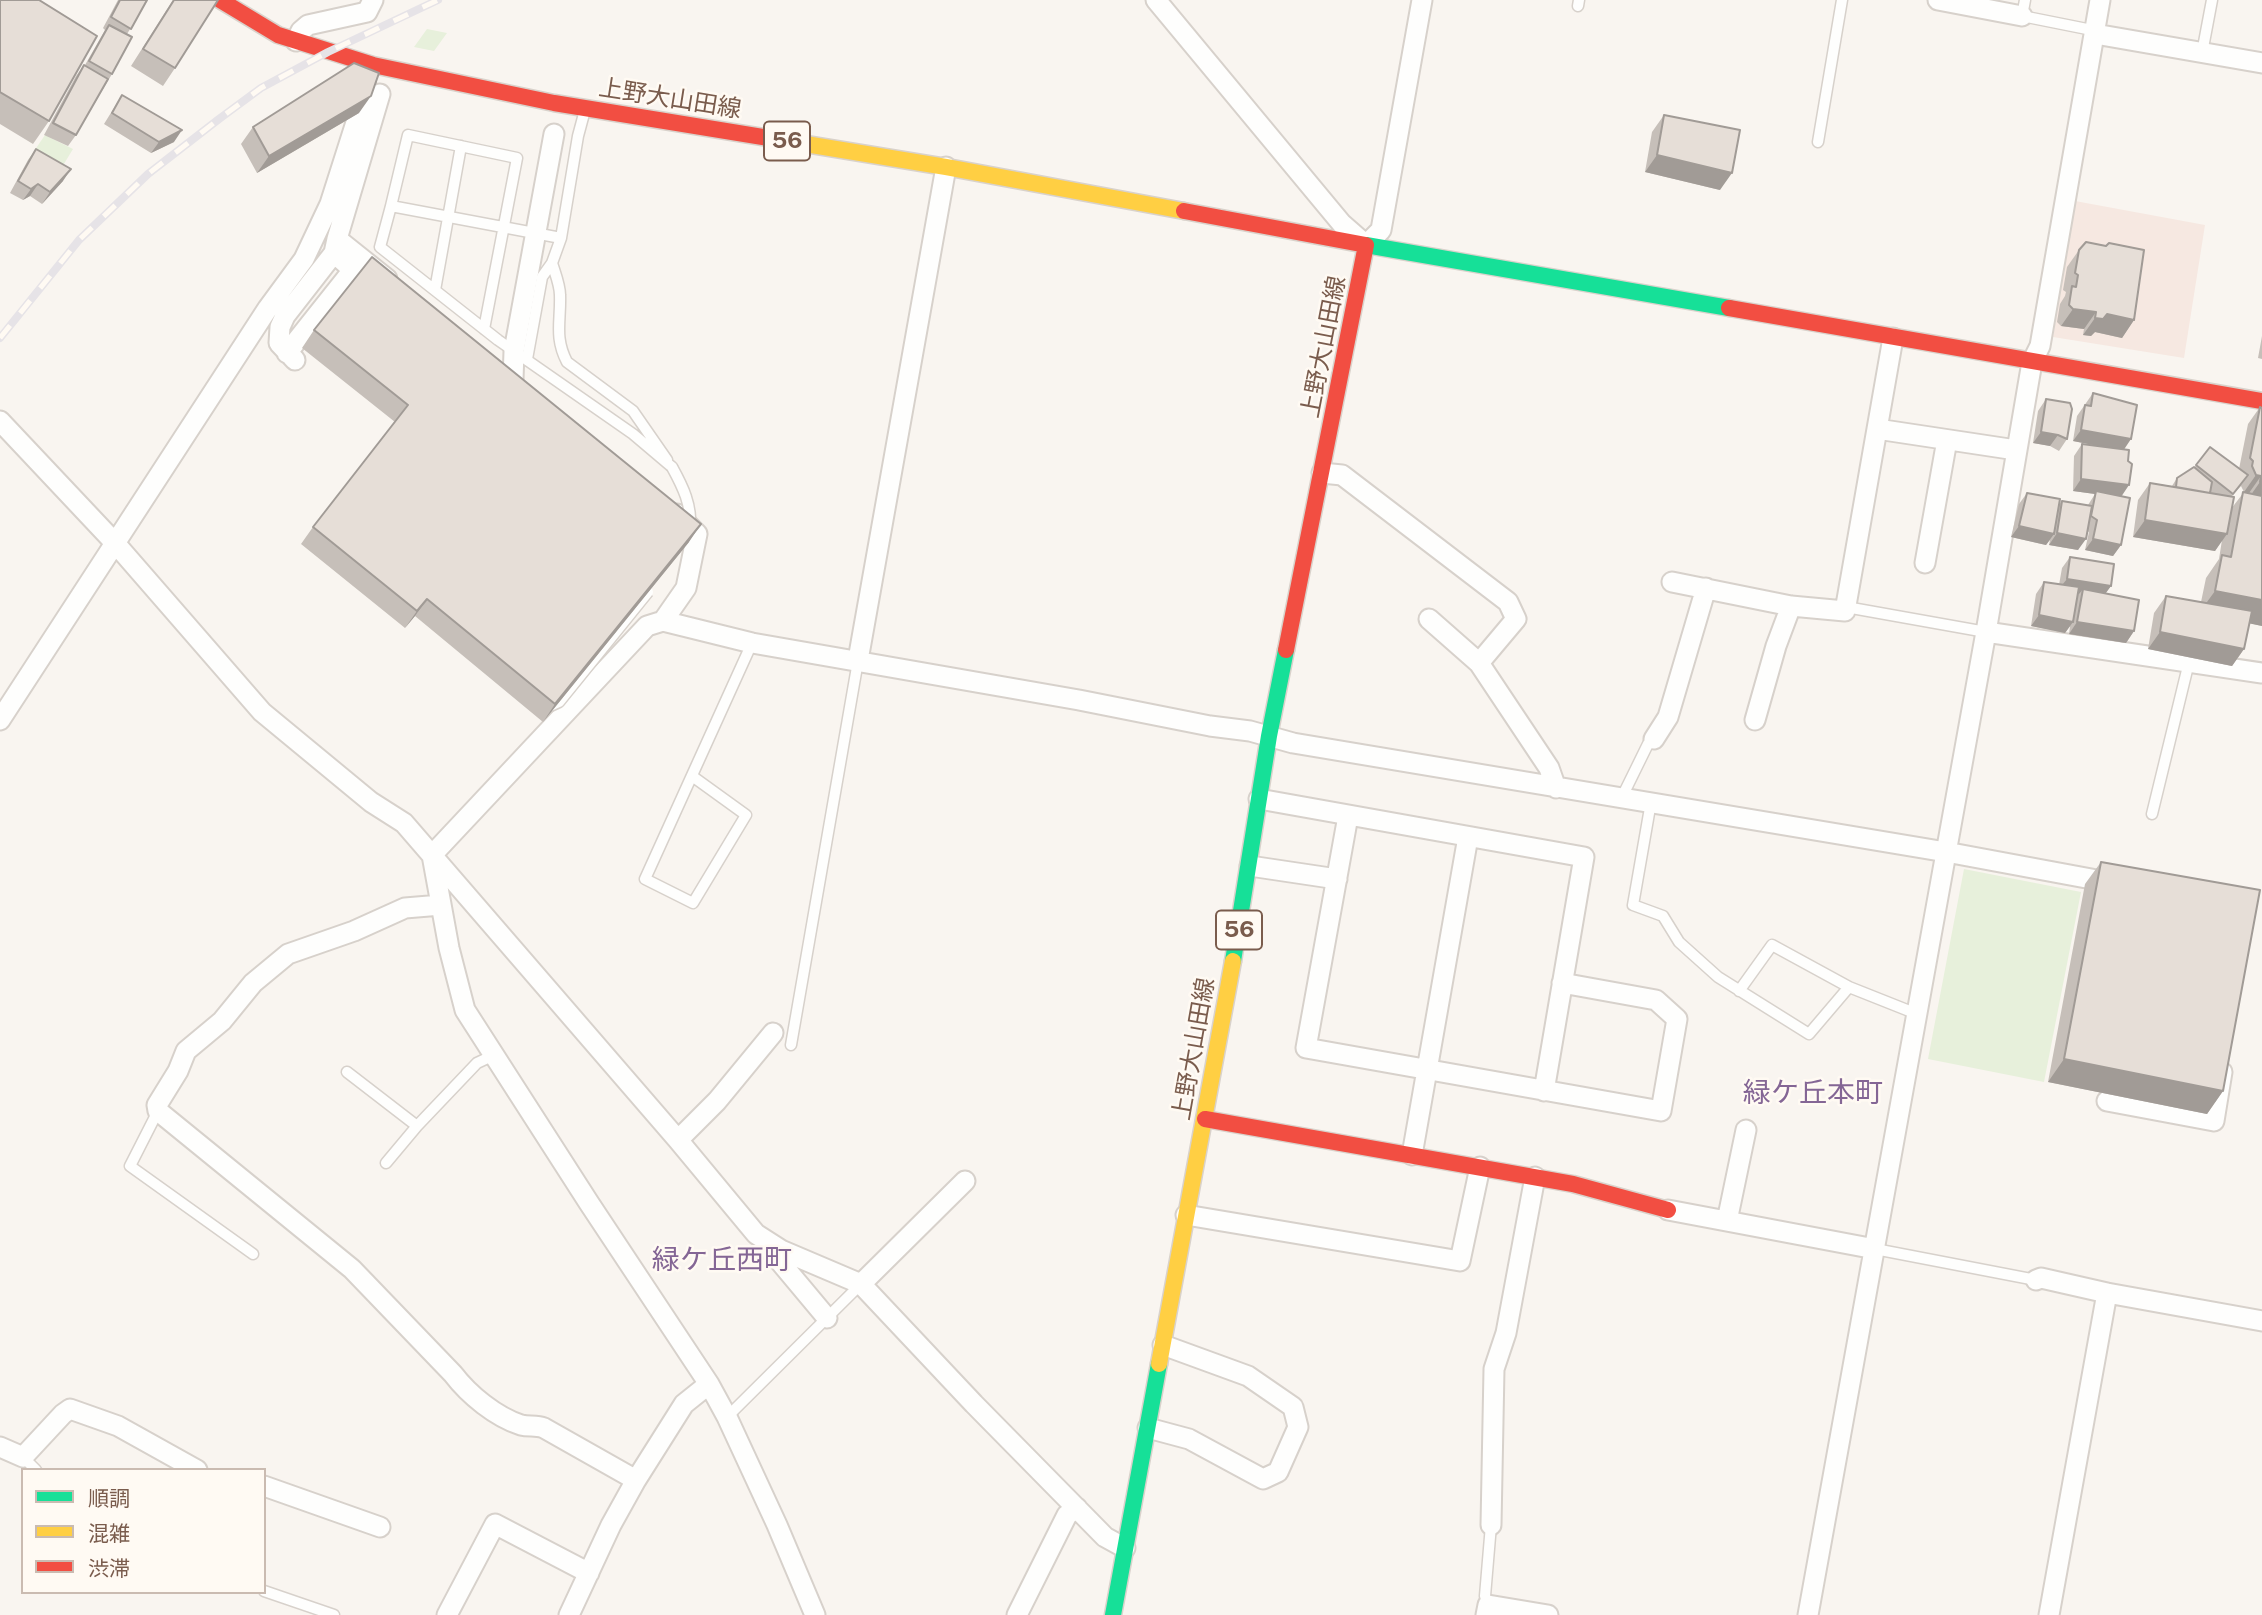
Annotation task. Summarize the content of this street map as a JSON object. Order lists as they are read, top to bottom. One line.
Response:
{"streets":{"main road":["上野大山田線","56"]},"districts":["緑ケ丘本町","緑ケ丘西町"],"legend":["順調","混雑","渋滞"]}
